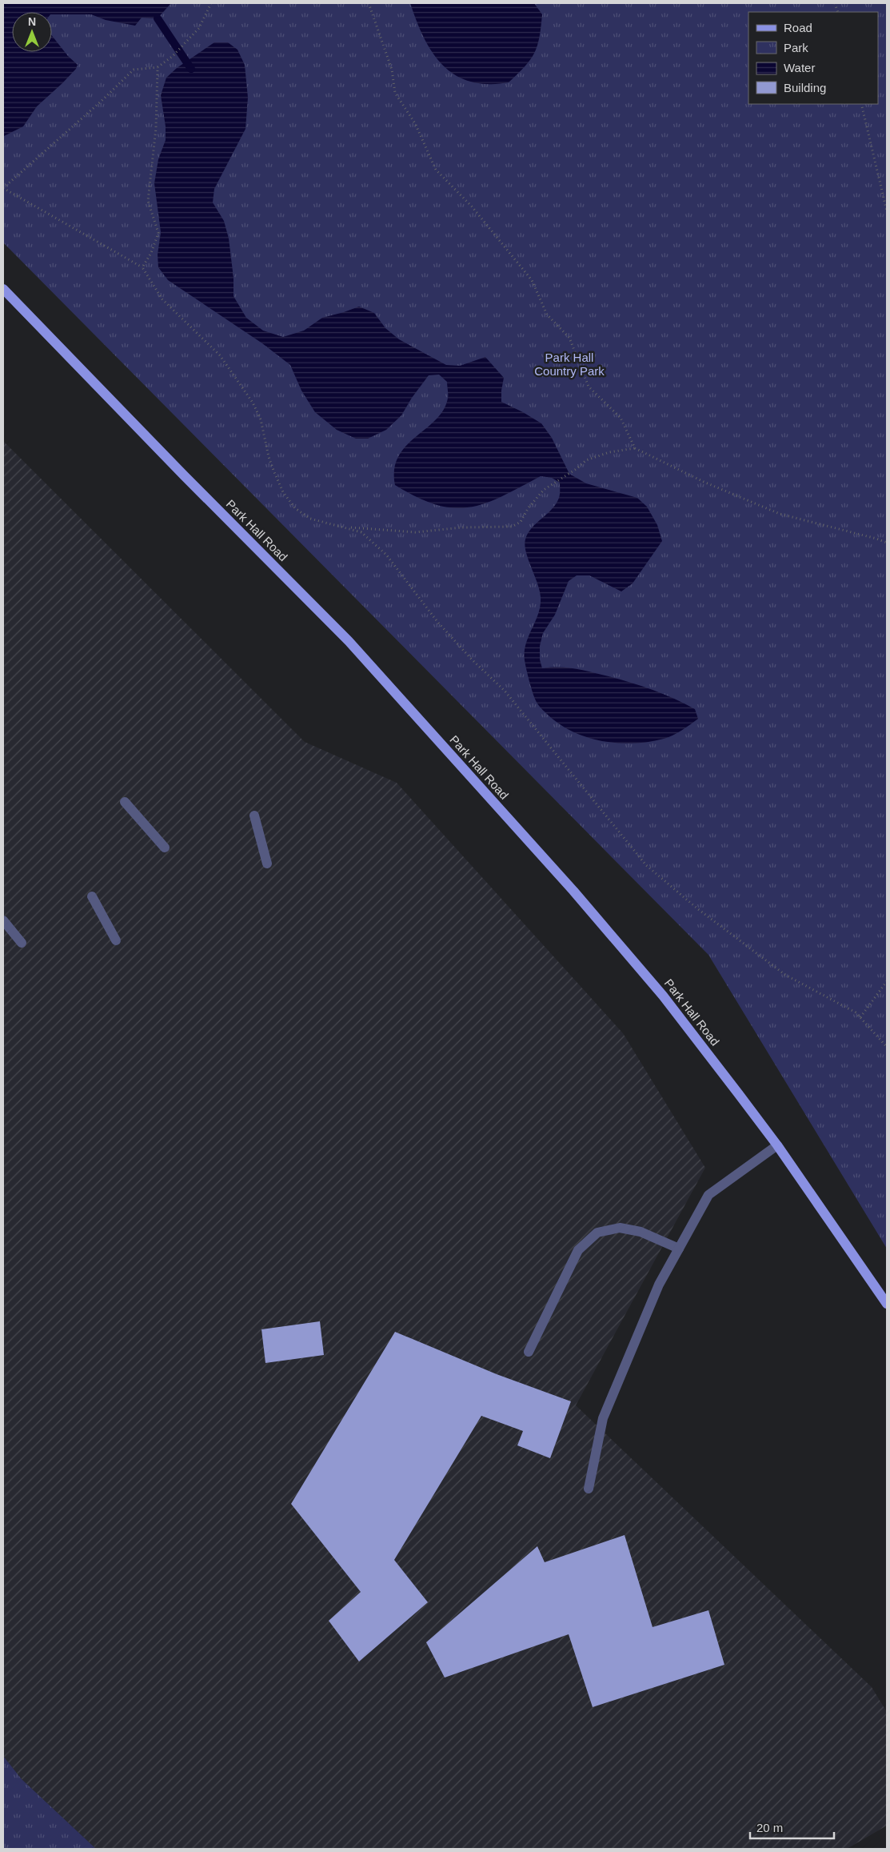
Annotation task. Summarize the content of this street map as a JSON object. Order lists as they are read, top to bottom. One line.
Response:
{"streets":{"main road":["Park Hall Road"]},"parks":["Park Hall Country Park"],"legend":["Road","Park","Water","Building"],"scale_bar":"20 m","north":"top"}
